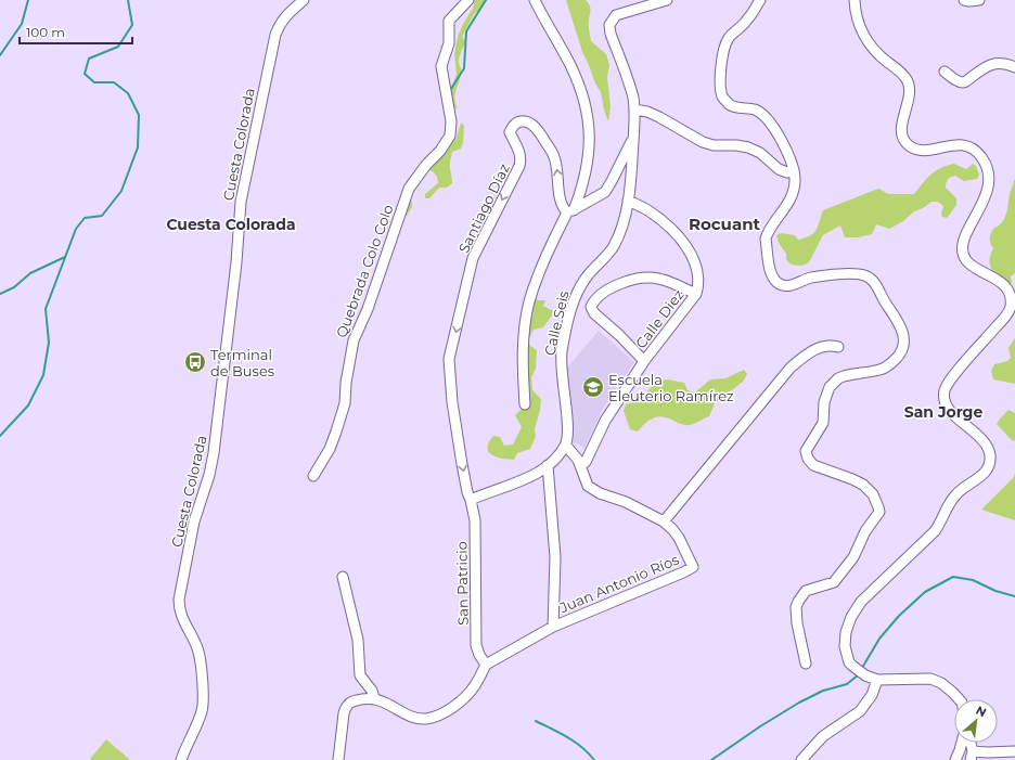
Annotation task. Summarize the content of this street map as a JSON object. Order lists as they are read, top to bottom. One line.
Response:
{"streets":{"street":["Cuesta Colorada","Santiago Díaz","Quebrada Colo Colo","Calle Diez","Calle Seis","San Patricio","Juan Antonio Ríos"]},"crossings":[["Santiago Díaz","San Patricio"],["Calle Diez","Calle Seis"],["Calle Diez","Juan Antonio Ríos"],["Calle Seis","Juan Antonio Ríos"],["San Patricio","Juan Antonio Ríos"]],"districts":["Rocuant","Cuesta Colorada","San Jorge"],"places":{"bus stop":["Terminal de Buses"],"school or university":["Escuela Eleuterio Ramírez"]},"scale_bar":"100 m","north":"top right"}
